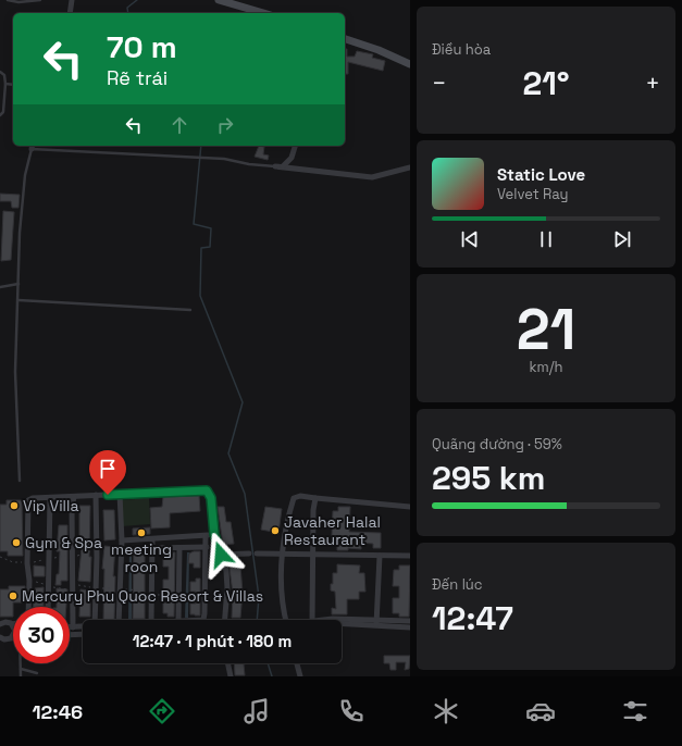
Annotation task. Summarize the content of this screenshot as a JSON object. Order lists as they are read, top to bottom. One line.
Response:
{"places":["Vip Villa","Javaher Halal Restaurant","meeting roon","Gym & Spa","Mercury Phu Quoc Resort & Villas"],"page":{"tile":["Điều hòa",["21","km/h"],["Quãng đường · 59%","295 km"],["Đến lúc","12:47"]],"turn":["70 m","Rẽ trái"],"heat":["−","21°","+"],"song":["Static Love","Velvet Ray"],"limit":"30","trip":"12:47 · 1 phút · 180 m","tabs":"12:46"}}
